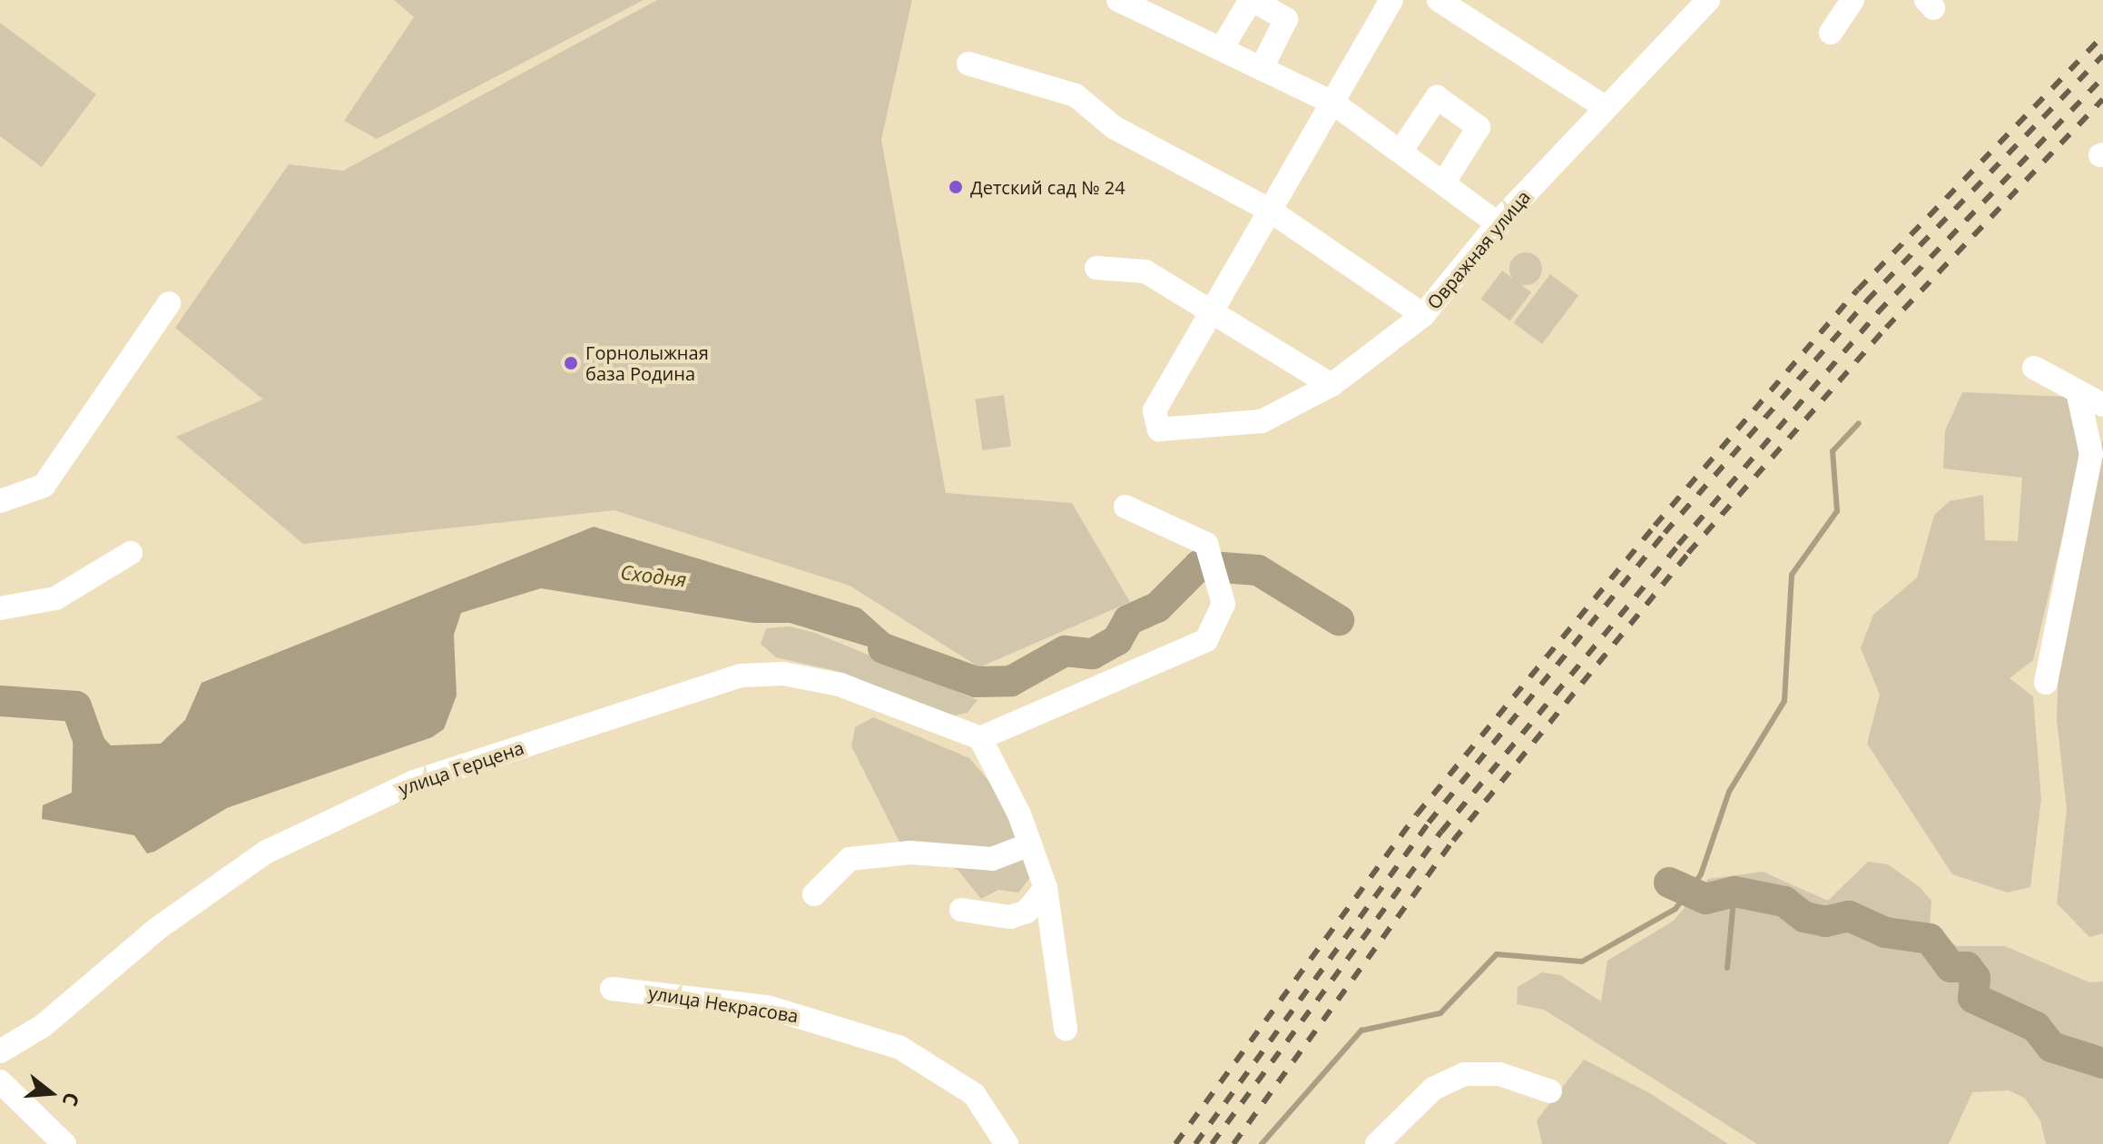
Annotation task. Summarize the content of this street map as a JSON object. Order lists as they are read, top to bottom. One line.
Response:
{"streets":{"street":["Овражная улица","улица Герцена","улица Некрасова"]},"water":["Сходня"],"places":["Детский сад № 24","Горнолыжная база Родина"],"north":"right"}
